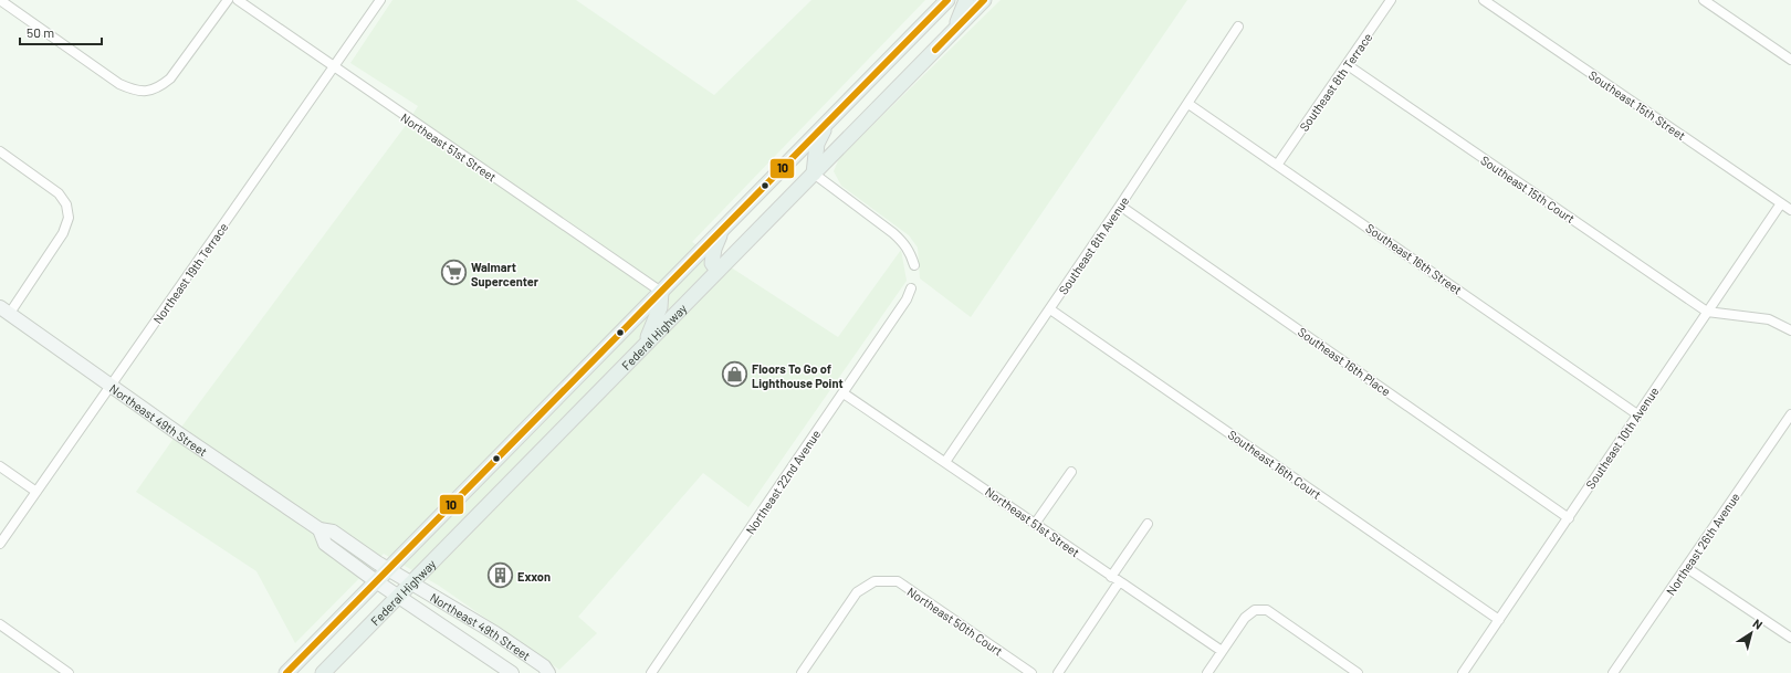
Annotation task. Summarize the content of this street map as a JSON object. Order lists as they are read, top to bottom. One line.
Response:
{"streets":{"main road":["Federal Highway"],"street":["Southeast 8th Terrace","Southeast 15th Street","Northeast 51st Street","Southeast 15th Court","Southeast 8th Avenue","Southeast 16th Street","Northeast 19th Terrace","Southeast 16th Place","Northeast 49th Street","Southeast 10th Avenue","Southeast 16th Court","Northeast 22nd Avenue","Northeast 26th Avenue","Northeast 50th Court"]},"crossings":[["Southeast 8th Terrace","Southeast 15th Court"],["Southeast 8th Terrace","Southeast 16th Street"],["Southeast 15th Street","Southeast 10th Avenue"],["Northeast 51st Street","Southeast 8th Avenue"],["Northeast 51st Street","Northeast 19th Terrace"],["Northeast 51st Street","Federal Highway"],["Northeast 51st Street","Northeast 22nd Avenue"],["Southeast 15th Court","Southeast 10th Avenue"],["Southeast 8th Avenue","Southeast 16th Street"],["Southeast 8th Avenue","Southeast 16th Place"],["Southeast 8th Avenue","Southeast 16th Court"],["Southeast 16th Street","Southeast 10th Avenue"],["Northeast 19th Terrace","Northeast 49th Street"],["Federal Highway","Northeast 49th Street"],["Southeast 16th Place","Southeast 10th Avenue"],["Southeast 10th Avenue","Southeast 16th Court"]],"places":{"supermarket":["Walmart Supercenter"],"shop":["Floors To Go of Lighthouse Point"],"building":["Exxon"]},"lines":["transit line 10"],"scale_bar":"50 m","north":"top right"}
